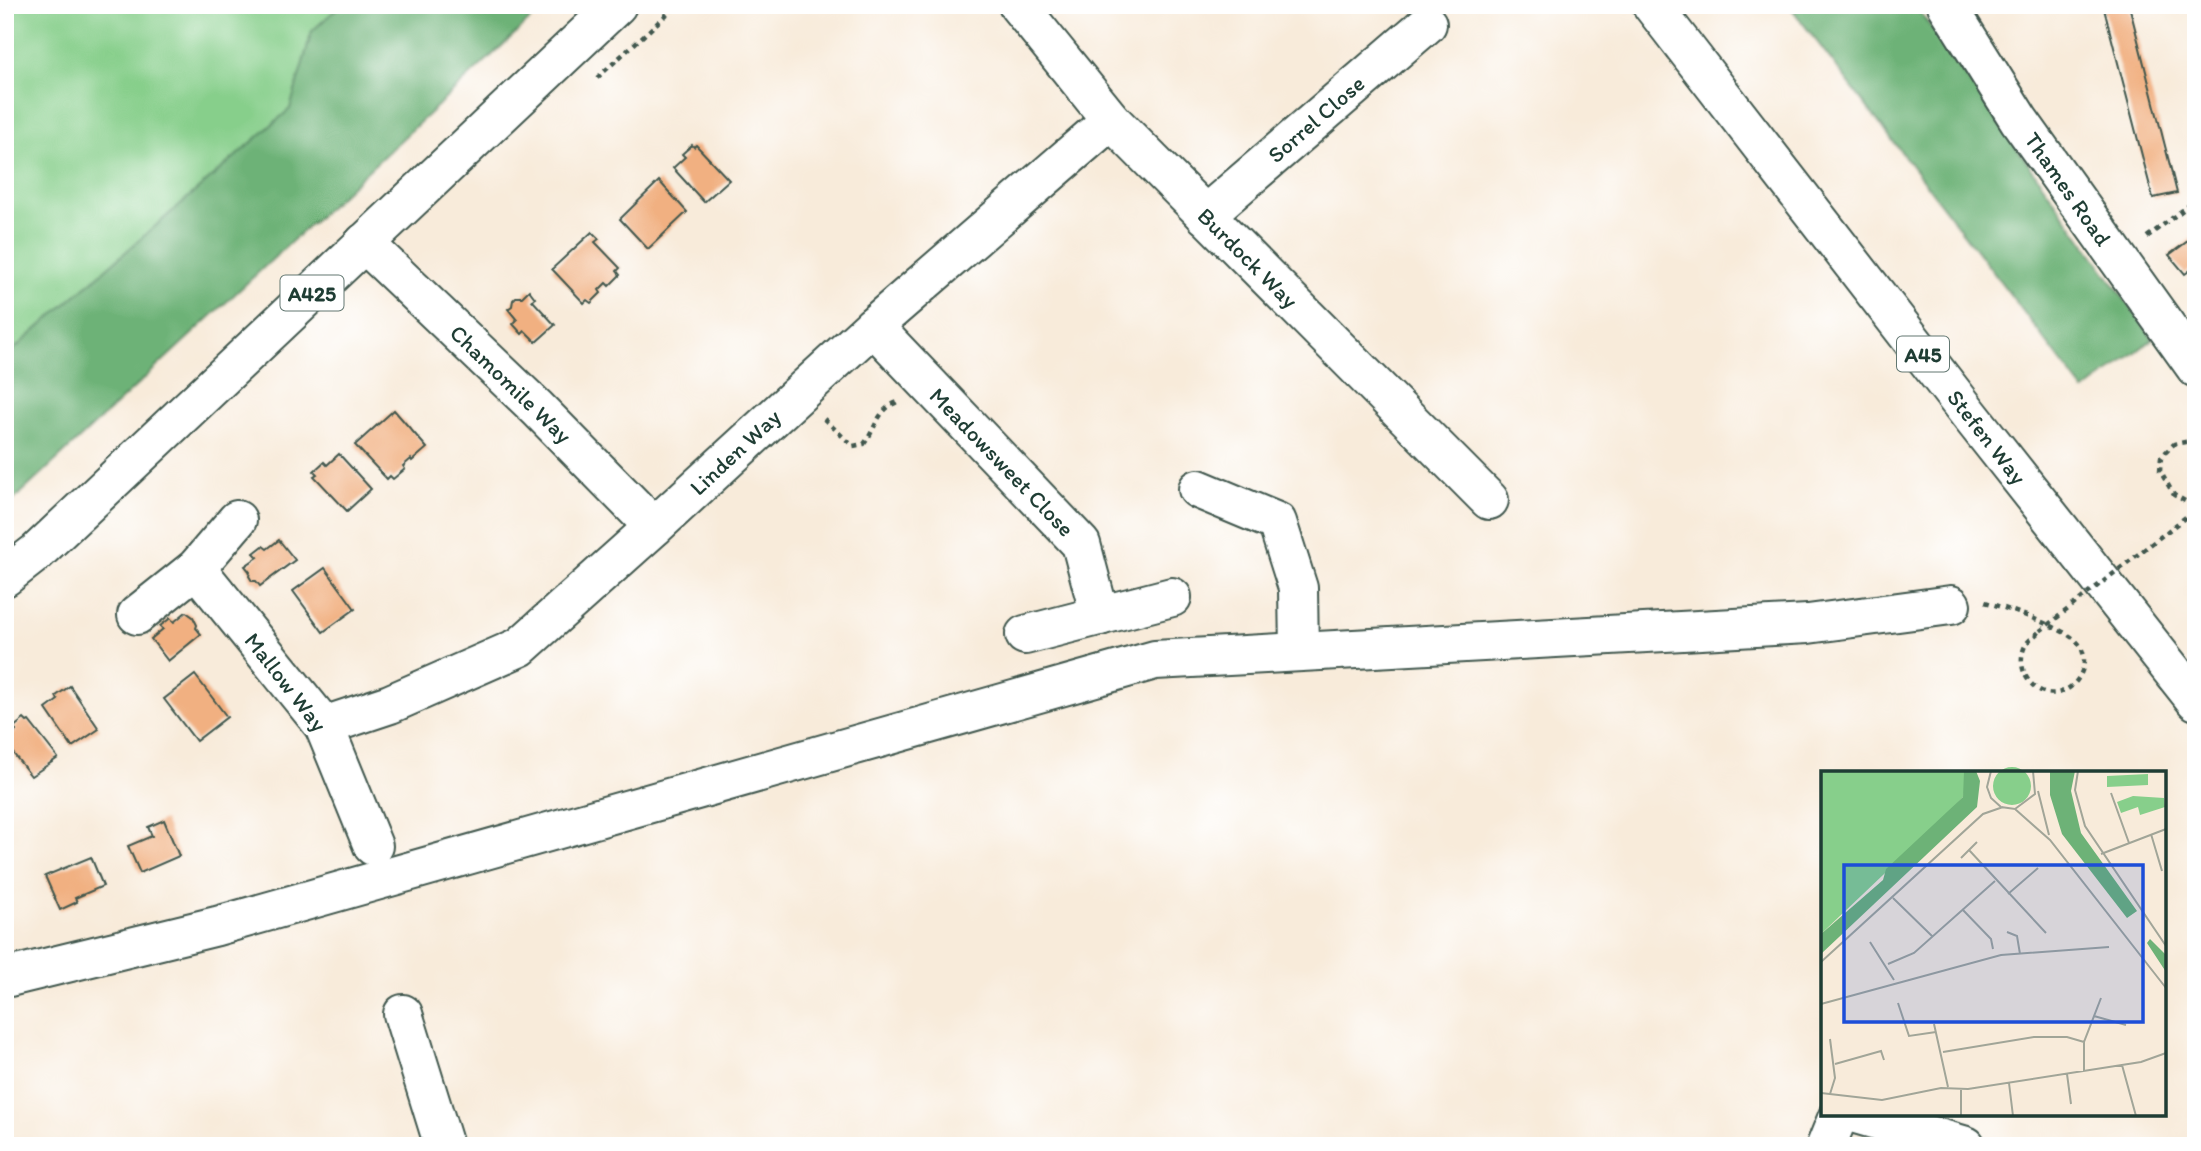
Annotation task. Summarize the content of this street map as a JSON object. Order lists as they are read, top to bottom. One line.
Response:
{"streets":{"main road":["Sorrel Close","Thames Road","Burdock Way","A425","A45","Chamomile Way","Stefen Way","Linden Way","Meadowsweet Close","Mallow Way"]},"crossings":[["Sorrel Close","Burdock Way"],["Burdock Way","Linden Way"],["A425","Chamomile Way"],["Chamomile Way","Linden Way"],["Linden Way","Meadowsweet Close"],["Linden Way","Mallow Way"]]}
